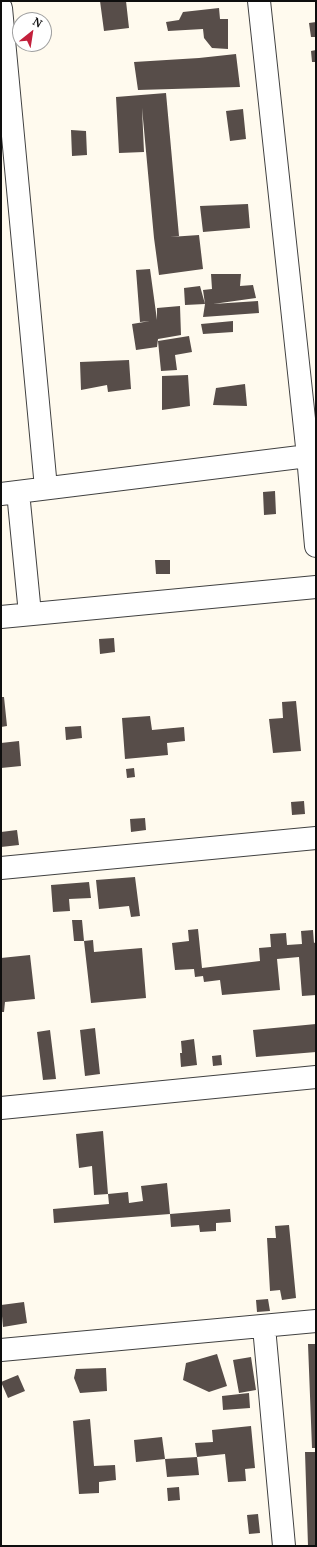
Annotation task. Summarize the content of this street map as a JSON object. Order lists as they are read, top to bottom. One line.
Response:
{"north":"top right"}
